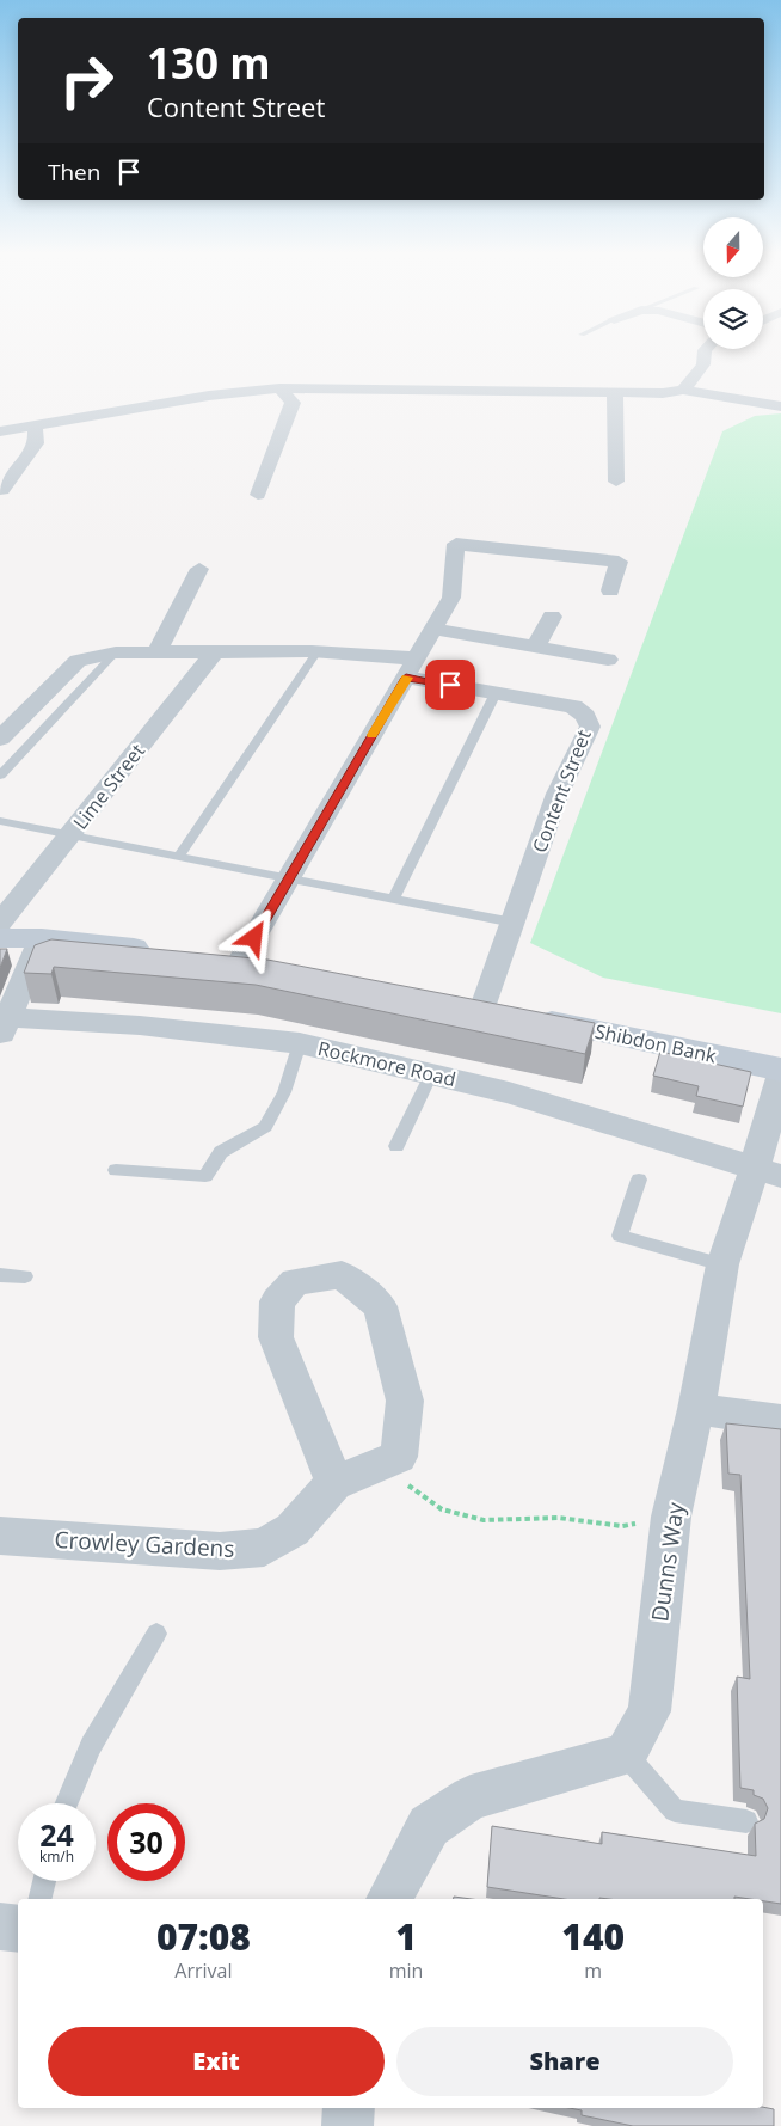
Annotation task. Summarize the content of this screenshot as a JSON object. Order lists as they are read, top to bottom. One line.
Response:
{"streets":{"street":["Lime Street","Content Street","Shibdon Bank","Rockmore Road","Crowley Gardens","Dunns Way"]},"crossings":[["Lime Street","Content Street"],["Content Street","Shibdon Bank"],["Rockmore Road","Dunns Way"]],"north":"bottom","page":{"turn":["130 m","Content Street"],"then":"Then","speed":"24 km/h","limit":"30","eta":["07:08","Arrival","1","min","140","m"],"buttons":["Exit","Share"]}}
